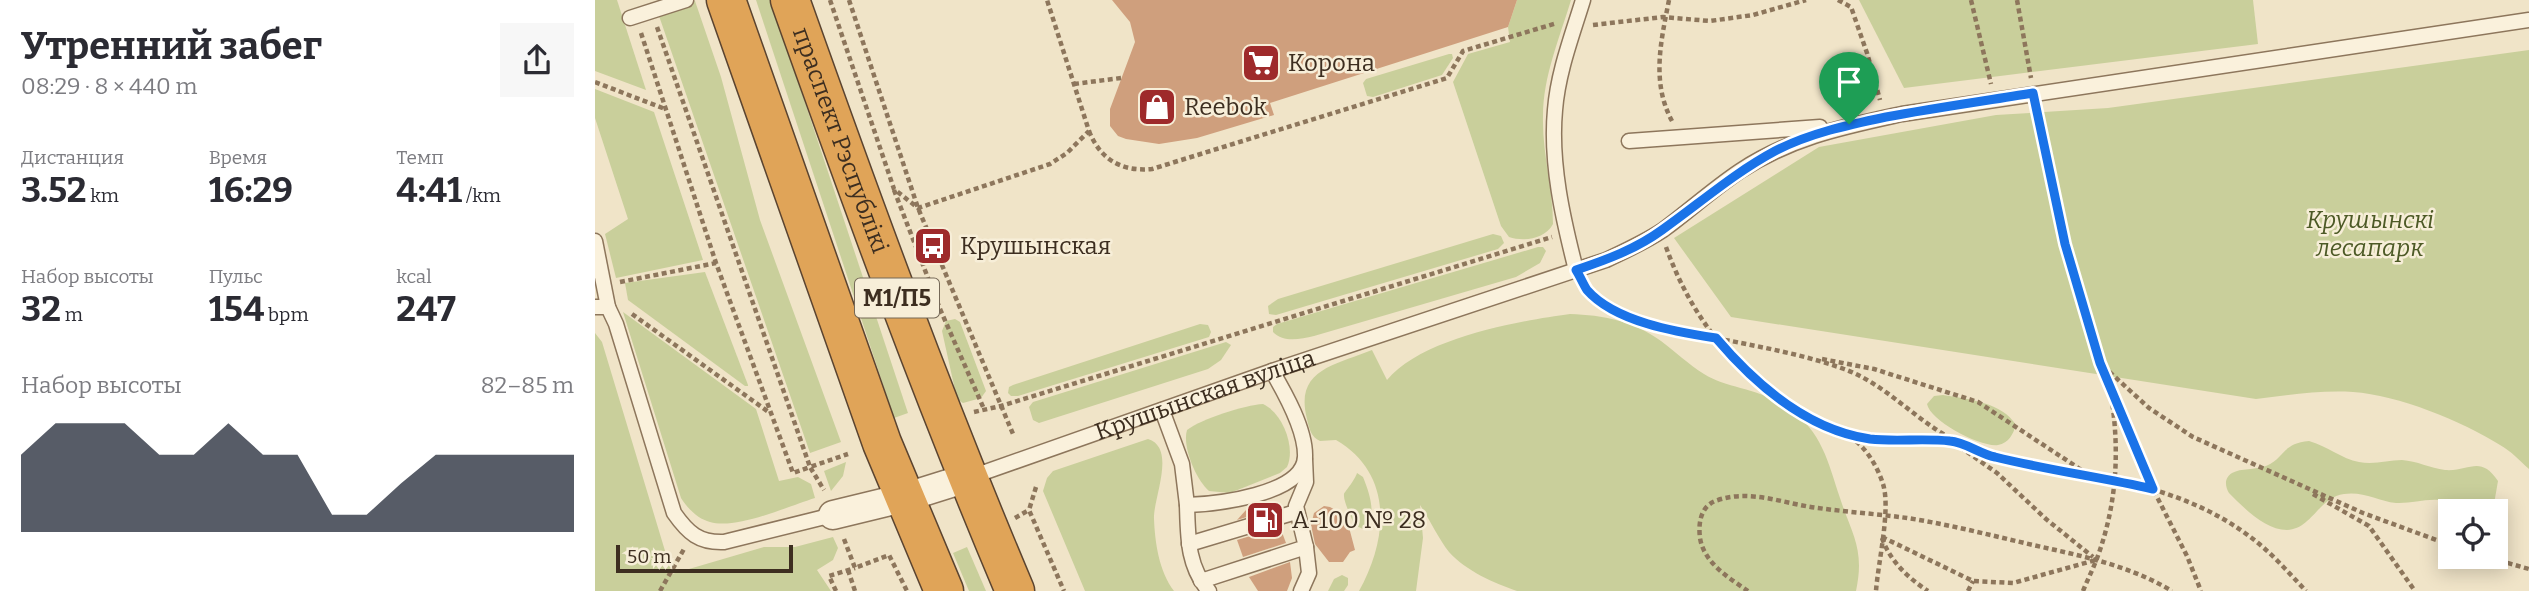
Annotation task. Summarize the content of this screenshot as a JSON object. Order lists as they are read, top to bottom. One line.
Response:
{"streets":{"highway":["праспект Рэспублікі","М1/П5"],"street":["Крушынская вуліца"]},"crossings":[["праспект Рэспублікі","Крушынская вуліца"],["М1/П5","Крушынская вуліца"]],"parks":["Крушынскі лесапарк"],"places":{"supermarket":["Корона"],"shop":["Reebok"],"bus stop":["Крушынская"],"fuel station":["А-100 № 28"]},"scale_bar":"50 m","page":{"heading":["Утренний забег","08:29 · 8 × 440 m"],"stats":[["Дистанция","3.52 km"],["Время","16:29"],["Темп","4:41 /km"],["Набор высоты","32 m"],["Пульс","154 bpm"],["kcal","247"]],"chart":["Набор высоты","82–85 m"],"scale":"50 m"}}
